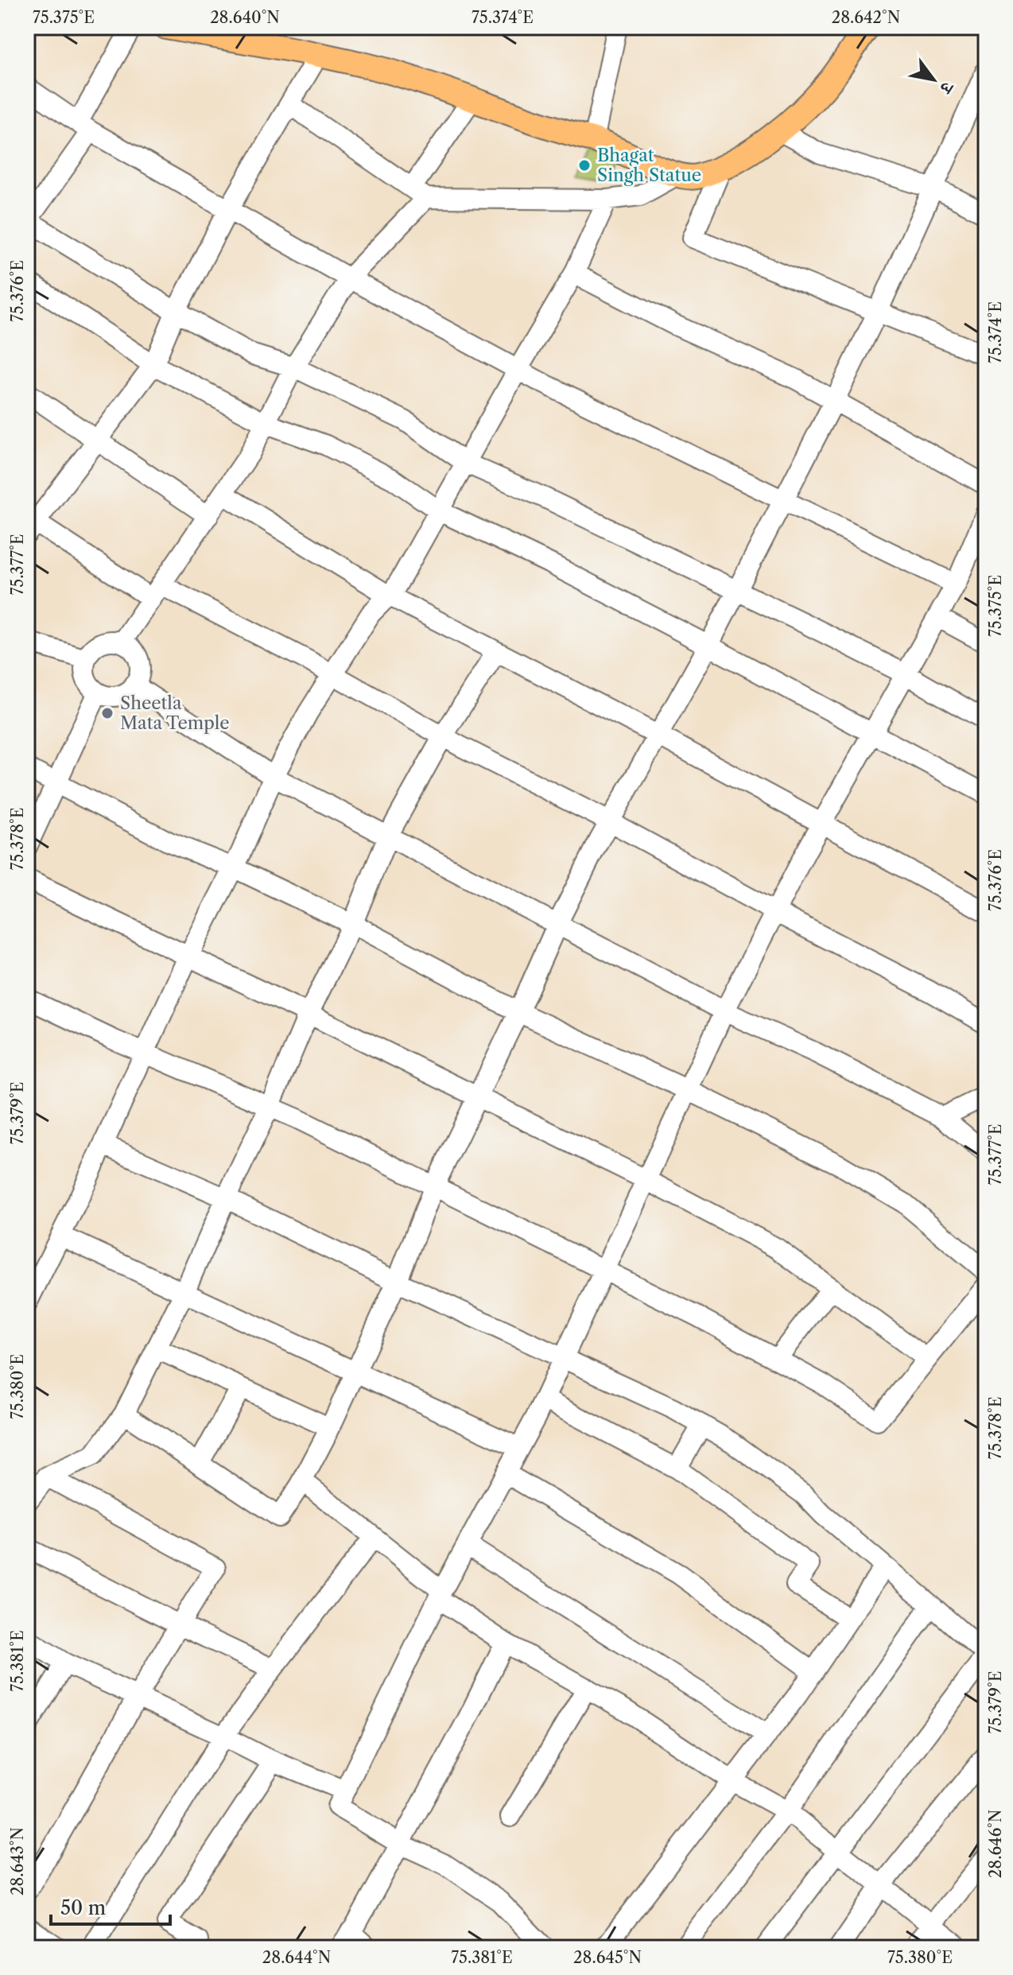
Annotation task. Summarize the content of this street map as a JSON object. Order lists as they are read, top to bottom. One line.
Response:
{"places":["Bhagat Singh Statue","Sheetla Mata Temple"],"scale_bar":"50 m","north":"bottom right","coordinates":["75.375°E","28.640°N","75.374°E","28.642°N","75.376°E","75.377°E","75.378°E","75.379°E","75.380°E","75.381°E","28.646°N","28.643°N","28.644°N","28.645°N"]}
